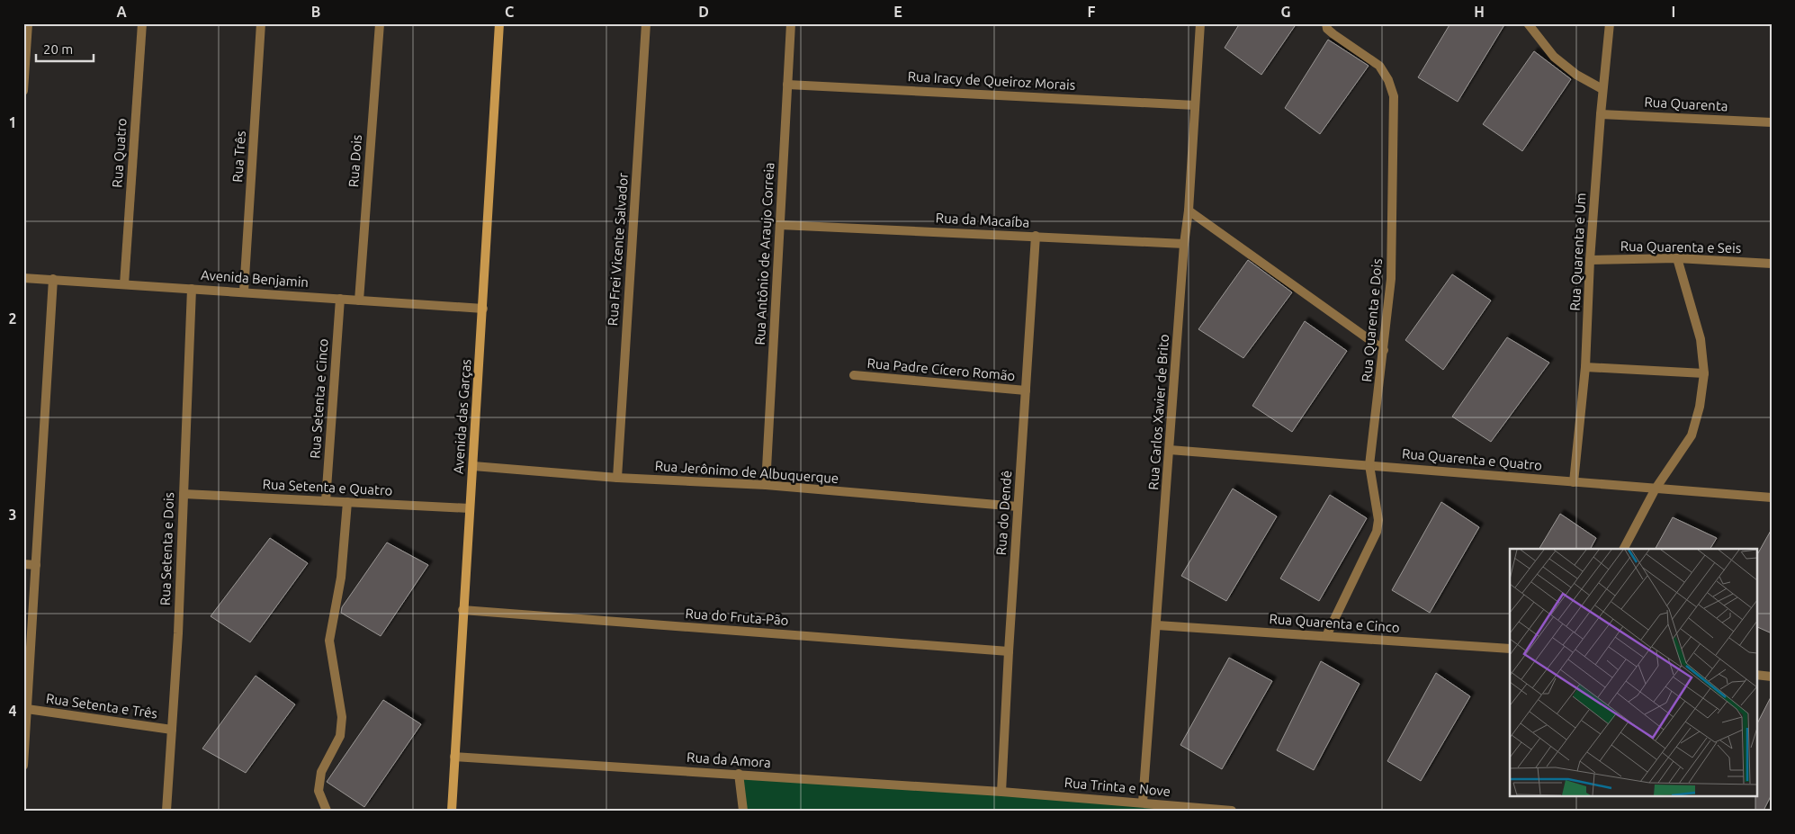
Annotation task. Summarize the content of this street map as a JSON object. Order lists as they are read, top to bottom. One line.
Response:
{"streets":{"main road":["Avenida das Garças"],"street":["Rua Iracy de Queiroz Morais","Rua Quarenta","Rua Quatro","Rua Três","Rua Dois","Rua da Macaíba","Rua Quarenta e Seis","Rua Frei Vicente Salvador","Rua Quarenta e Um","Rua Antônio de Araujo Correia","Avenida Benjamin","Rua Quarenta e Dois","Rua Padre Cícero Romão","Rua Setenta e Cinco","Rua Carlos Xavier de Brito","Rua Quarenta e Quatro","Rua Jerônimo de Albuquerque","Rua Setenta e Quatro","Rua do Dendê","Rua Setenta e Dois","Rua do Fruta-Pão","Rua Quarenta e Cinco","Rua Setenta e Três","Rua da Amora","Rua Trinta e Nove"]},"crossings":[["Rua Iracy de Queiroz Morais","Rua Antônio de Araujo Correia"],["Rua Iracy de Queiroz Morais","Rua Carlos Xavier de Brito"],["Rua Quarenta","Rua Quarenta e Um"],["Rua Quatro","Avenida Benjamin"],["Rua Três","Avenida Benjamin"],["Rua Dois","Avenida Benjamin"],["Rua da Macaíba","Rua Antônio de Araujo Correia"],["Rua da Macaíba","Rua Carlos Xavier de Brito"],["Rua da Macaíba","Rua do Dendê"],["Rua Quarenta e Seis","Rua Quarenta e Um"],["Rua Frei Vicente Salvador","Rua Jerônimo de Albuquerque"],["Rua Quarenta e Um","Rua Quarenta e Quatro"],["Rua Antônio de Araujo Correia","Rua Jerônimo de Albuquerque"],["Avenida Benjamin","Rua Setenta e Cinco"],["Avenida Benjamin","Avenida das Garças"],["Avenida Benjamin","Rua Setenta e Dois"],["Rua Quarenta e Dois","Rua Quarenta e Quatro"],["Rua Quarenta e Dois","Rua Quarenta e Cinco"],["Rua Padre Cícero Romão","Rua do Dendê"],["Rua Setenta e Cinco","Rua Setenta e Quatro"],["Rua Carlos Xavier de Brito","Rua Quarenta e Quatro"],["Rua Carlos Xavier de Brito","Rua Quarenta e Cinco"],["Rua Carlos Xavier de Brito","Rua Trinta e Nove"],["Avenida das Garças","Rua Jerônimo de Albuquerque"],["Avenida das Garças","Rua Setenta e Quatro"],["Avenida das Garças","Rua do Fruta-Pão"],["Avenida das Garças","Rua da Amora"],["Rua Jerônimo de Albuquerque","Rua do Dendê"],["Rua Setenta e Quatro","Rua Setenta e Dois"],["Rua do Dendê","Rua do Fruta-Pão"],["Rua do Dendê","Rua da Amora"],["Rua do Dendê","Rua Trinta e Nove"],["Rua Setenta e Dois","Rua Setenta e Três"],["Rua da Amora","Rua Trinta e Nove"]],"scale_bar":"20 m","grid":{"columns":["A","B","C","D","E","F","G","H","I"],"rows":["1","2","3","4"]}}
